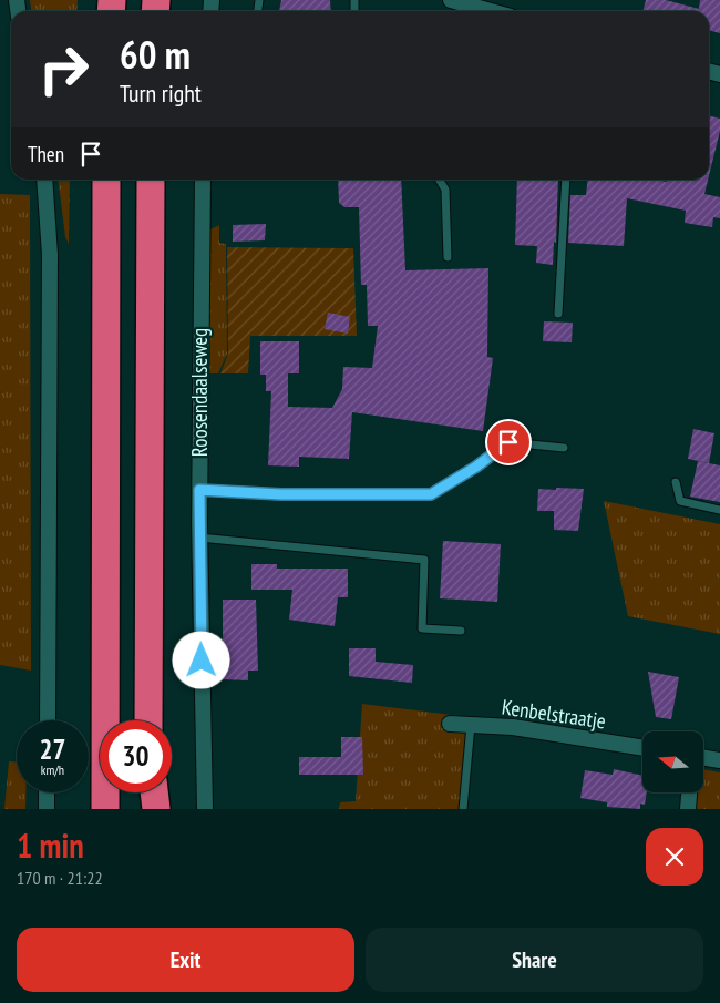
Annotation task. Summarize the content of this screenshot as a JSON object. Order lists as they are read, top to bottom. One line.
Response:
{"streets":{"street":["Roosendaalseweg","Kenbelstraatje"]},"north":"left","page":{"turn":["60 m","Turn right"],"then":"Then","speed":"27 km/h","limit":"30","heading":["1 min","170 m · 21:22"],"buttons":["Exit","Share"]}}
